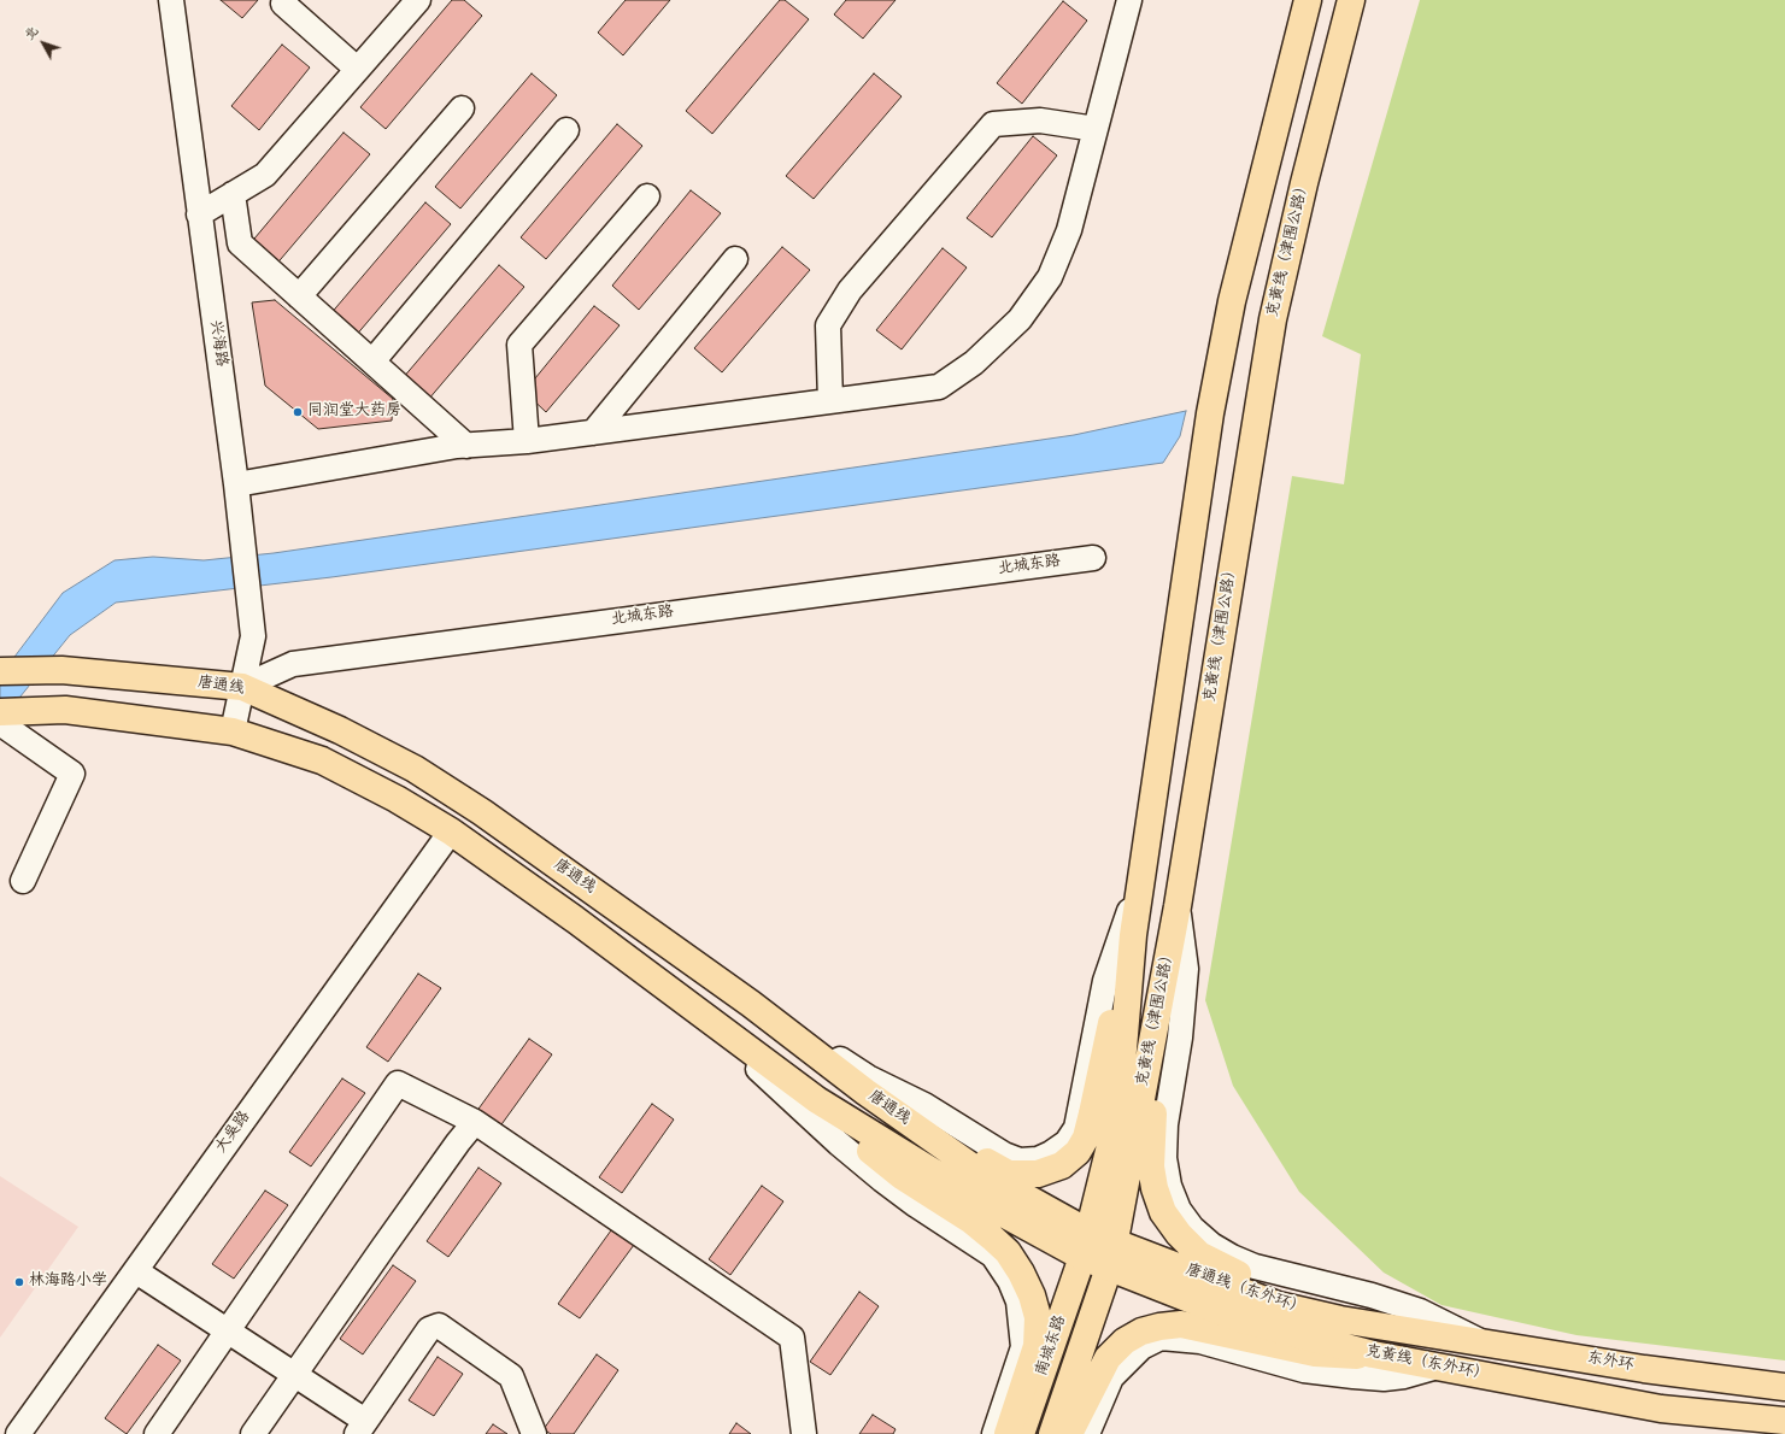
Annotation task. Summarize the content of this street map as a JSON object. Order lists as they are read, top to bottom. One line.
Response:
{"streets":{"main road":["克黄线（津围公路）","唐通线","唐通线（东外环）","南城东路","东外环","克黄线（东外环）"],"street":["兴海路","北城东路","大吴路"]},"crossings":[["克黄线（津围公路）","唐通线"],["克黄线（津围公路）","唐通线（东外环）"],["克黄线（津围公路）","南城东路"],["克黄线（津围公路）","克黄线（东外环）"],["兴海路","北城东路"],["兴海路","唐通线"],["北城东路","唐通线"],["唐通线","大吴路"],["唐通线","唐通线（东外环）"],["唐通线","南城东路"],["唐通线","克黄线（东外环）"],["唐通线（东外环）","东外环"],["南城东路","克黄线（东外环）"]],"places":["同润堂大药房","林海路小学"],"north":"top left"}
